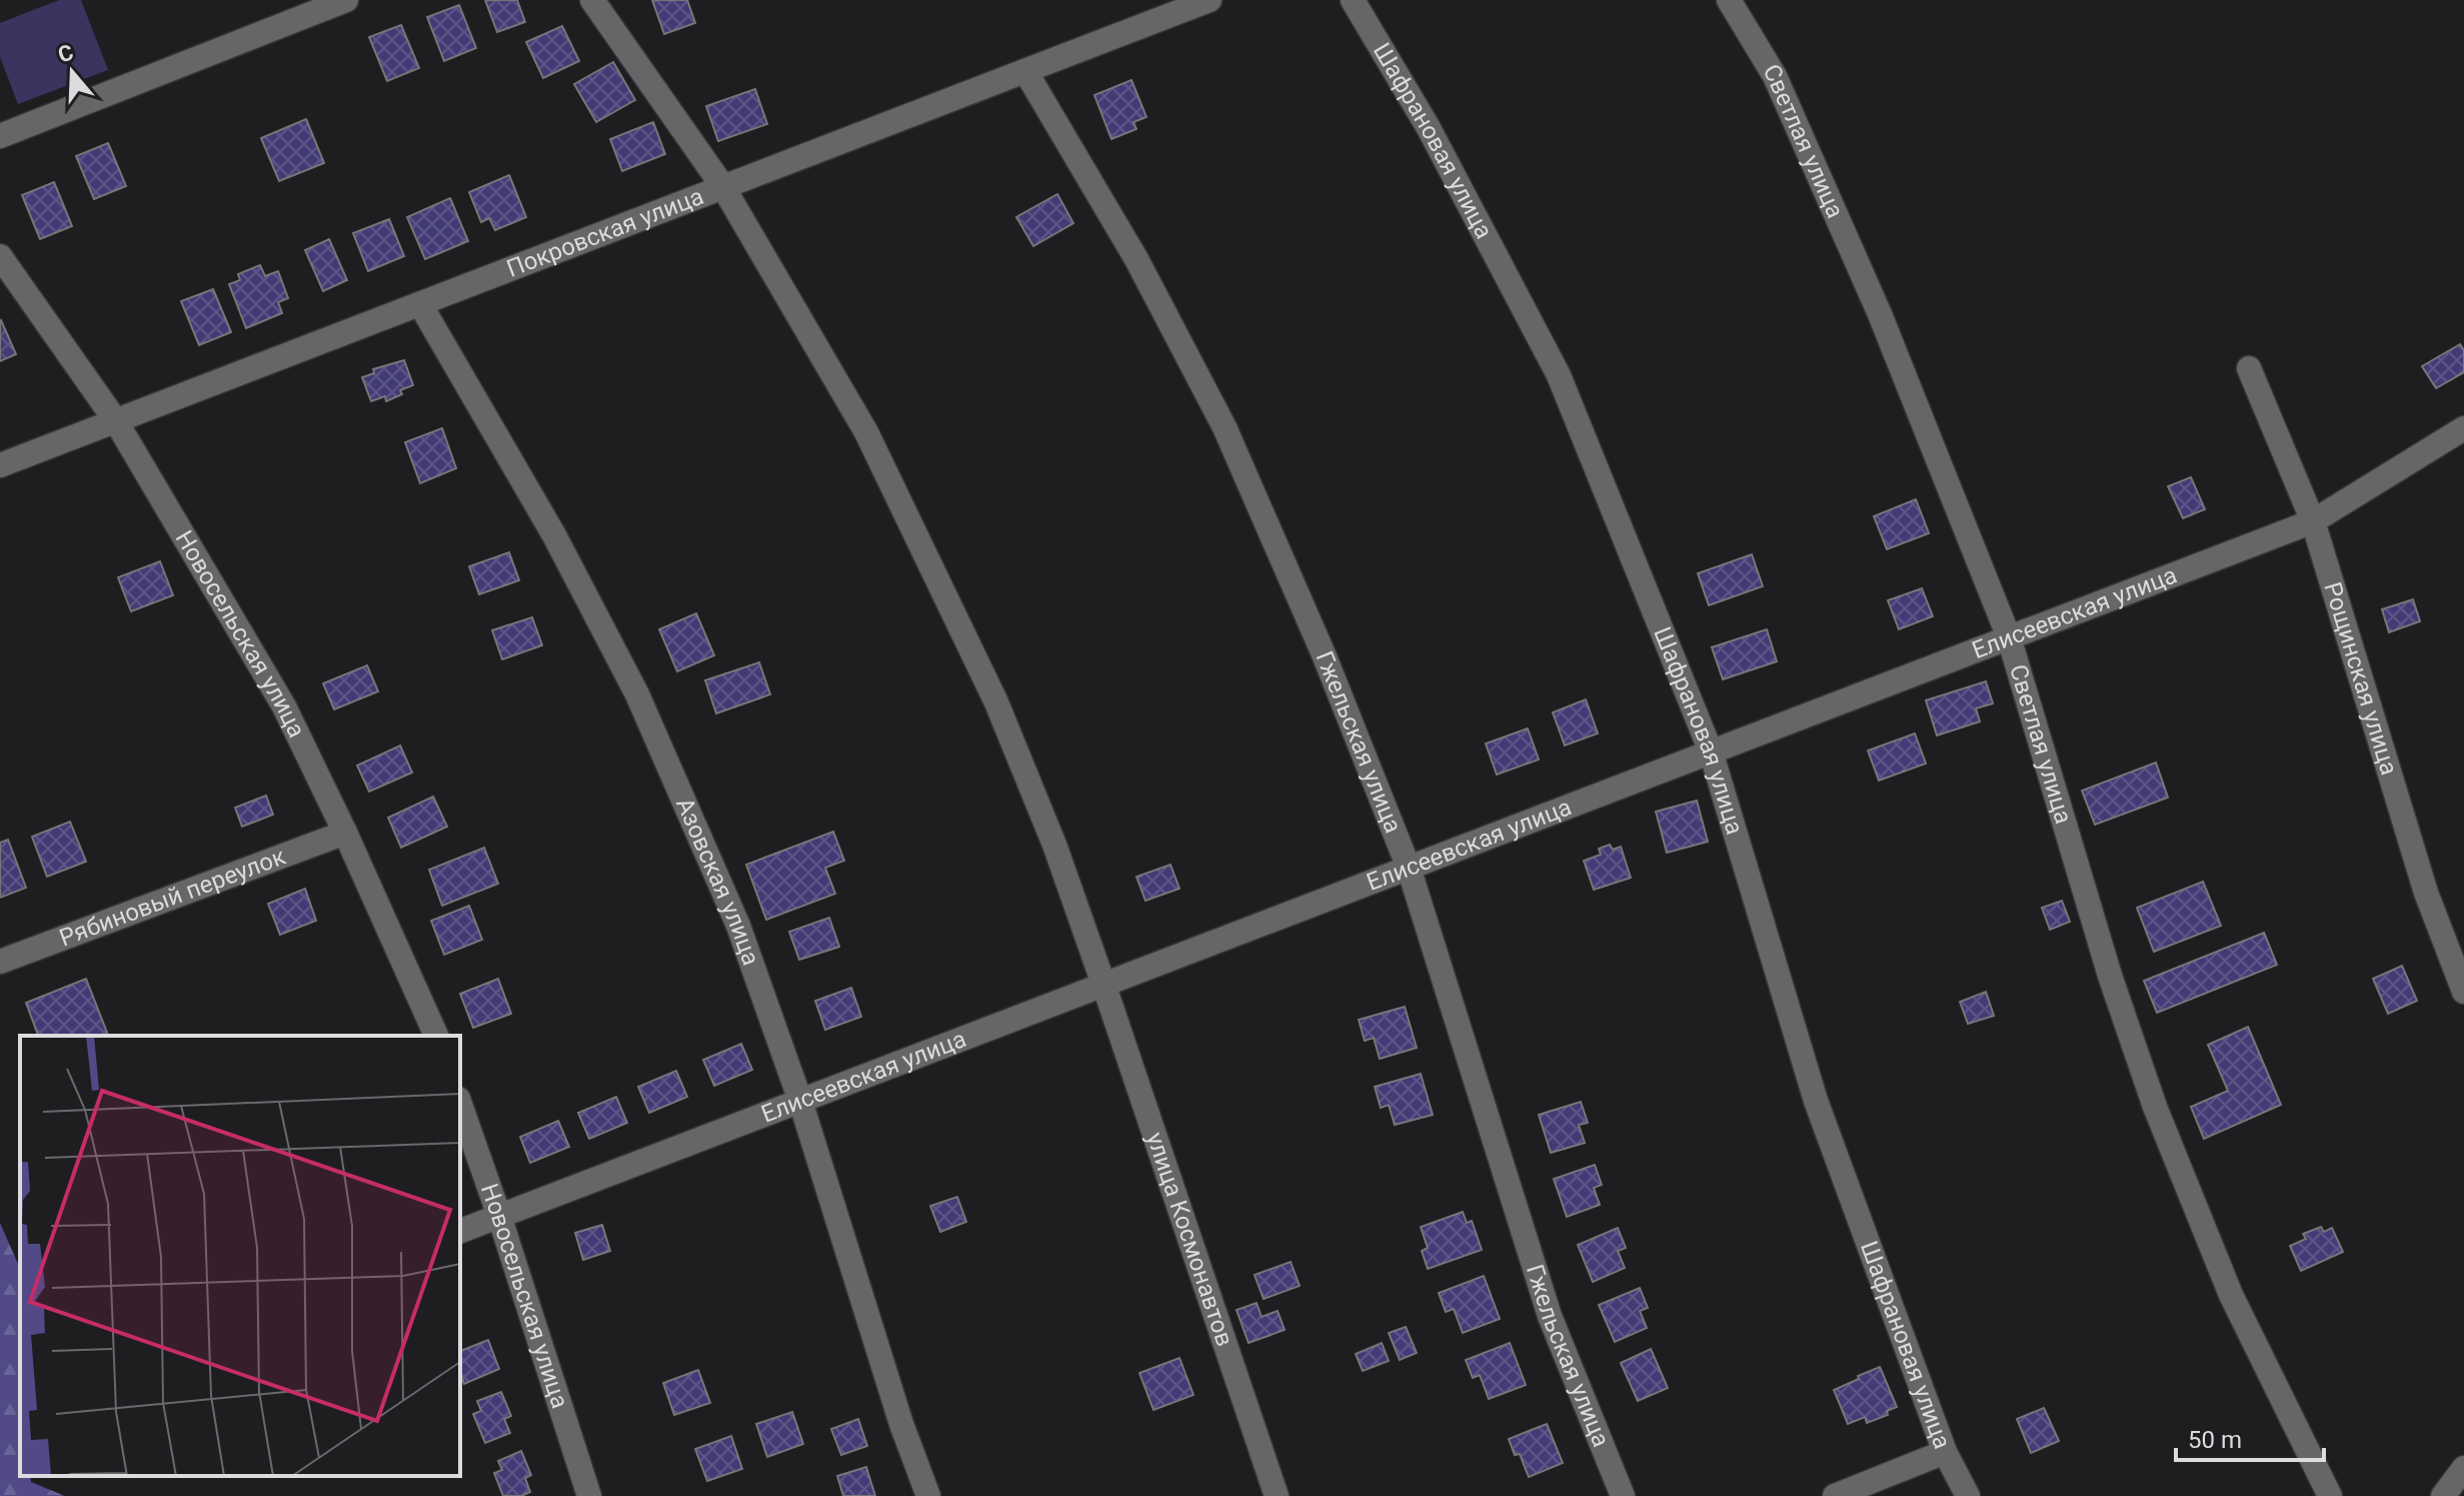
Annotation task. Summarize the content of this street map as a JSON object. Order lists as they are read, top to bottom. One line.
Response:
{"streets":{"street":["Шафрановая улица","Светлая улица","Покровская улица","Елисеевская улица","Новосельская улица","Рощинская улица","Гжельская улица","Азовская улица","Рябиновый переулок","улица Космонавтов"]},"crossings":[["Шафрановая улица","Елисеевская улица"],["Светлая улица","Елисеевская улица"],["Покровская улица","Новосельская улица"],["Покровская улица","Гжельская улица"],["Покровская улица","Азовская улица"],["Покровская улица","улица Космонавтов"],["Елисеевская улица","Новосельская улица"],["Елисеевская улица","Рощинская улица"],["Елисеевская улица","Гжельская улица"],["Елисеевская улица","Азовская улица"],["Елисеевская улица","улица Космонавтов"],["Новосельская улица","Рябиновый переулок"]],"scale_bar":"50 m","north":"top"}
